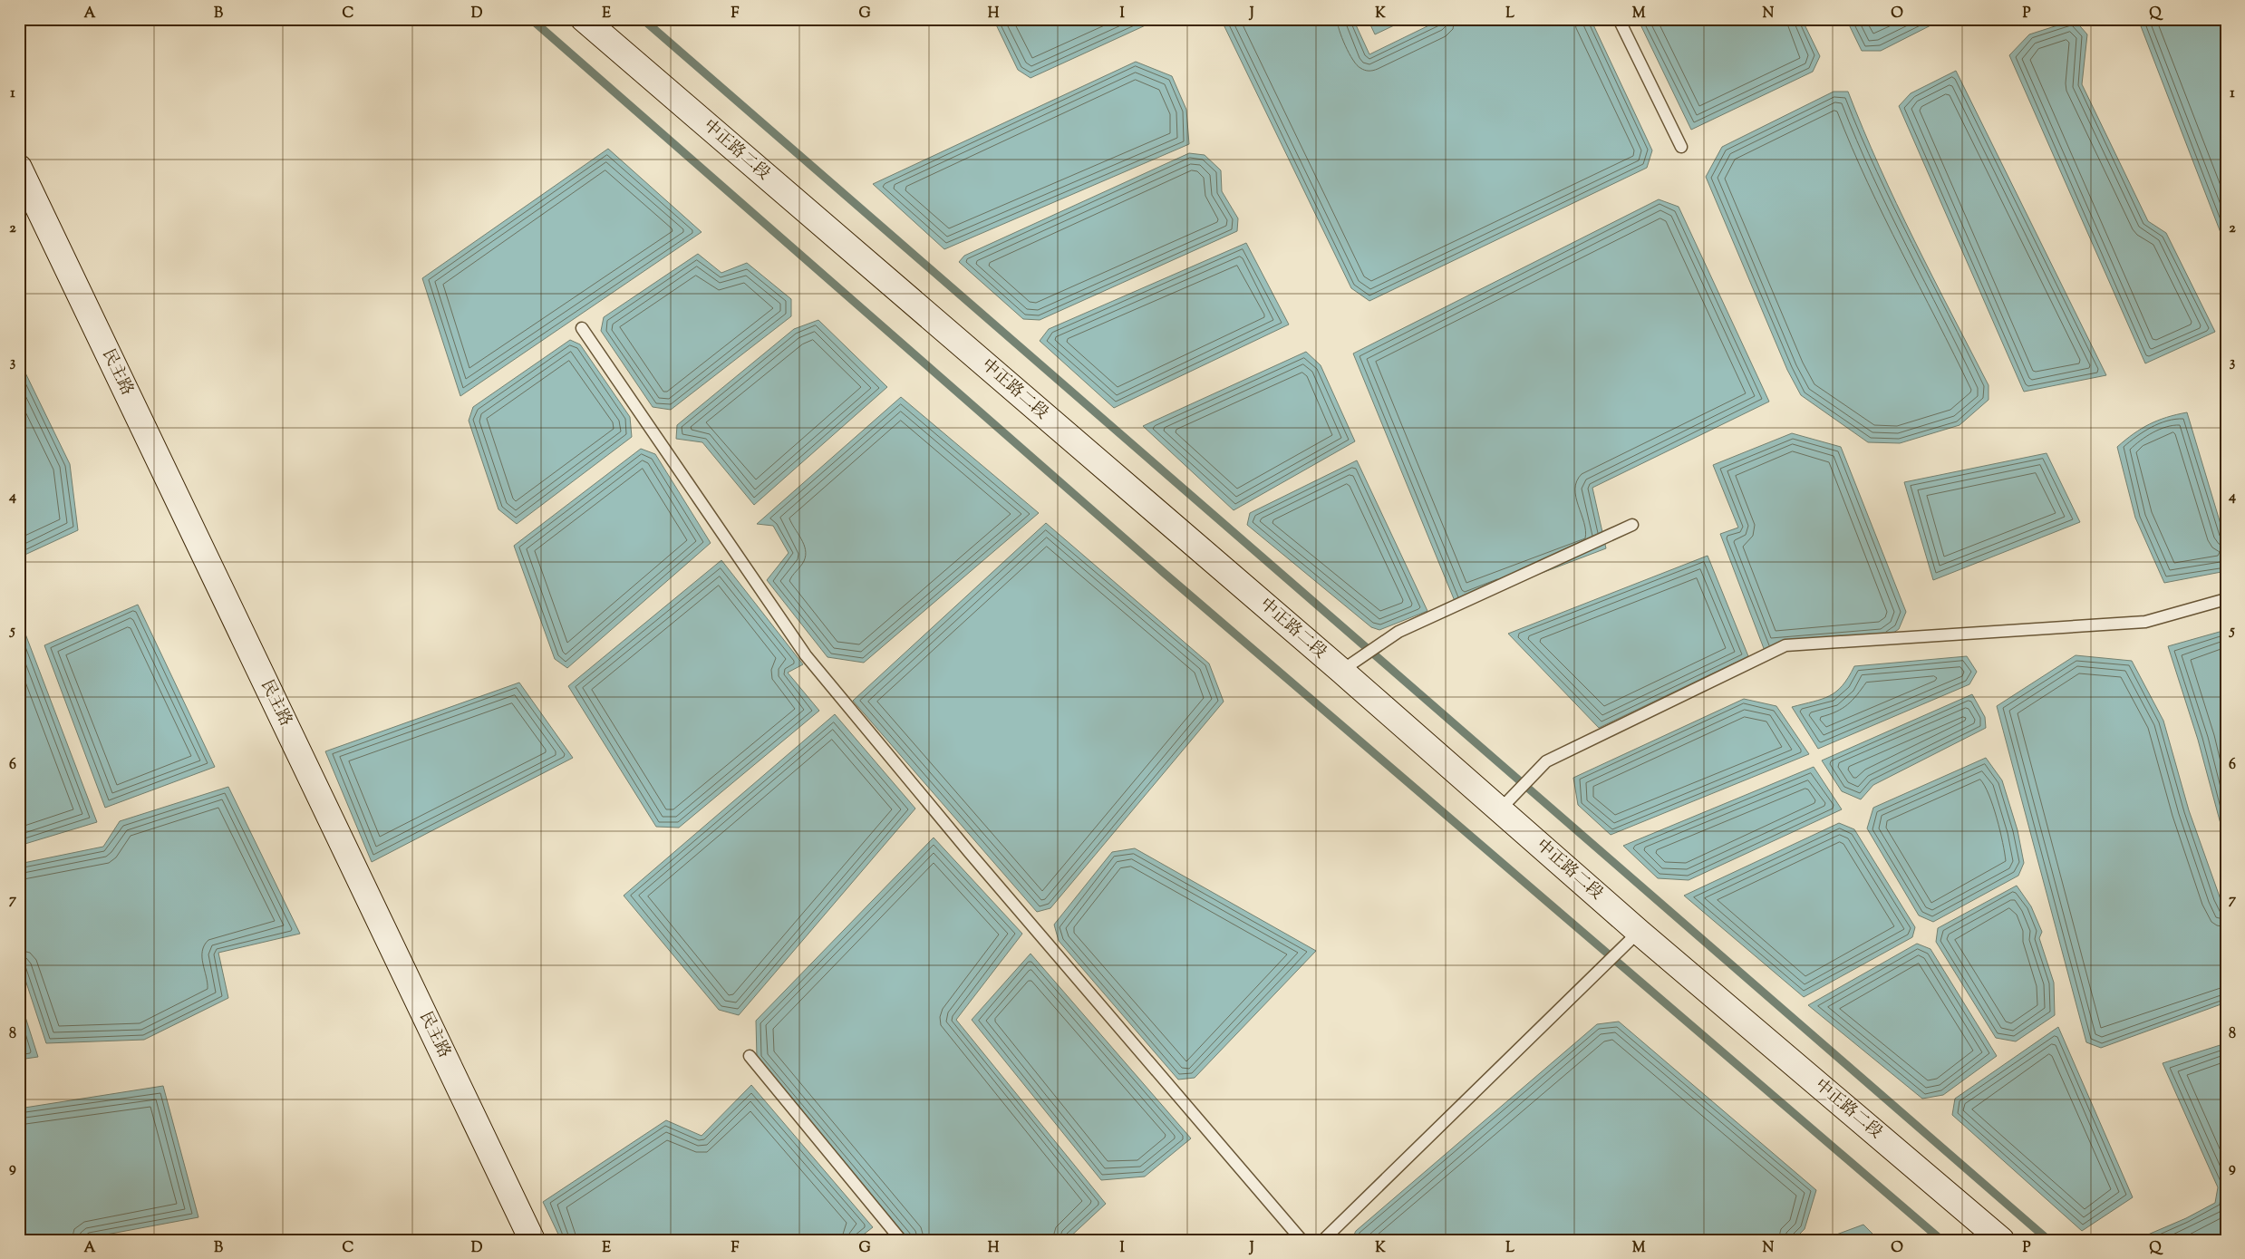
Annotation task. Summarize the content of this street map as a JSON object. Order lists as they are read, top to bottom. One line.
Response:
{"streets":{"main road":["中正路二段","民主路"]},"grid":{"columns":["A","B","C","D","E","F","G","H","I","J","K","L","M","N","O","P","Q"],"rows":["1","2","3","4","5","6","7","8","9"]}}
